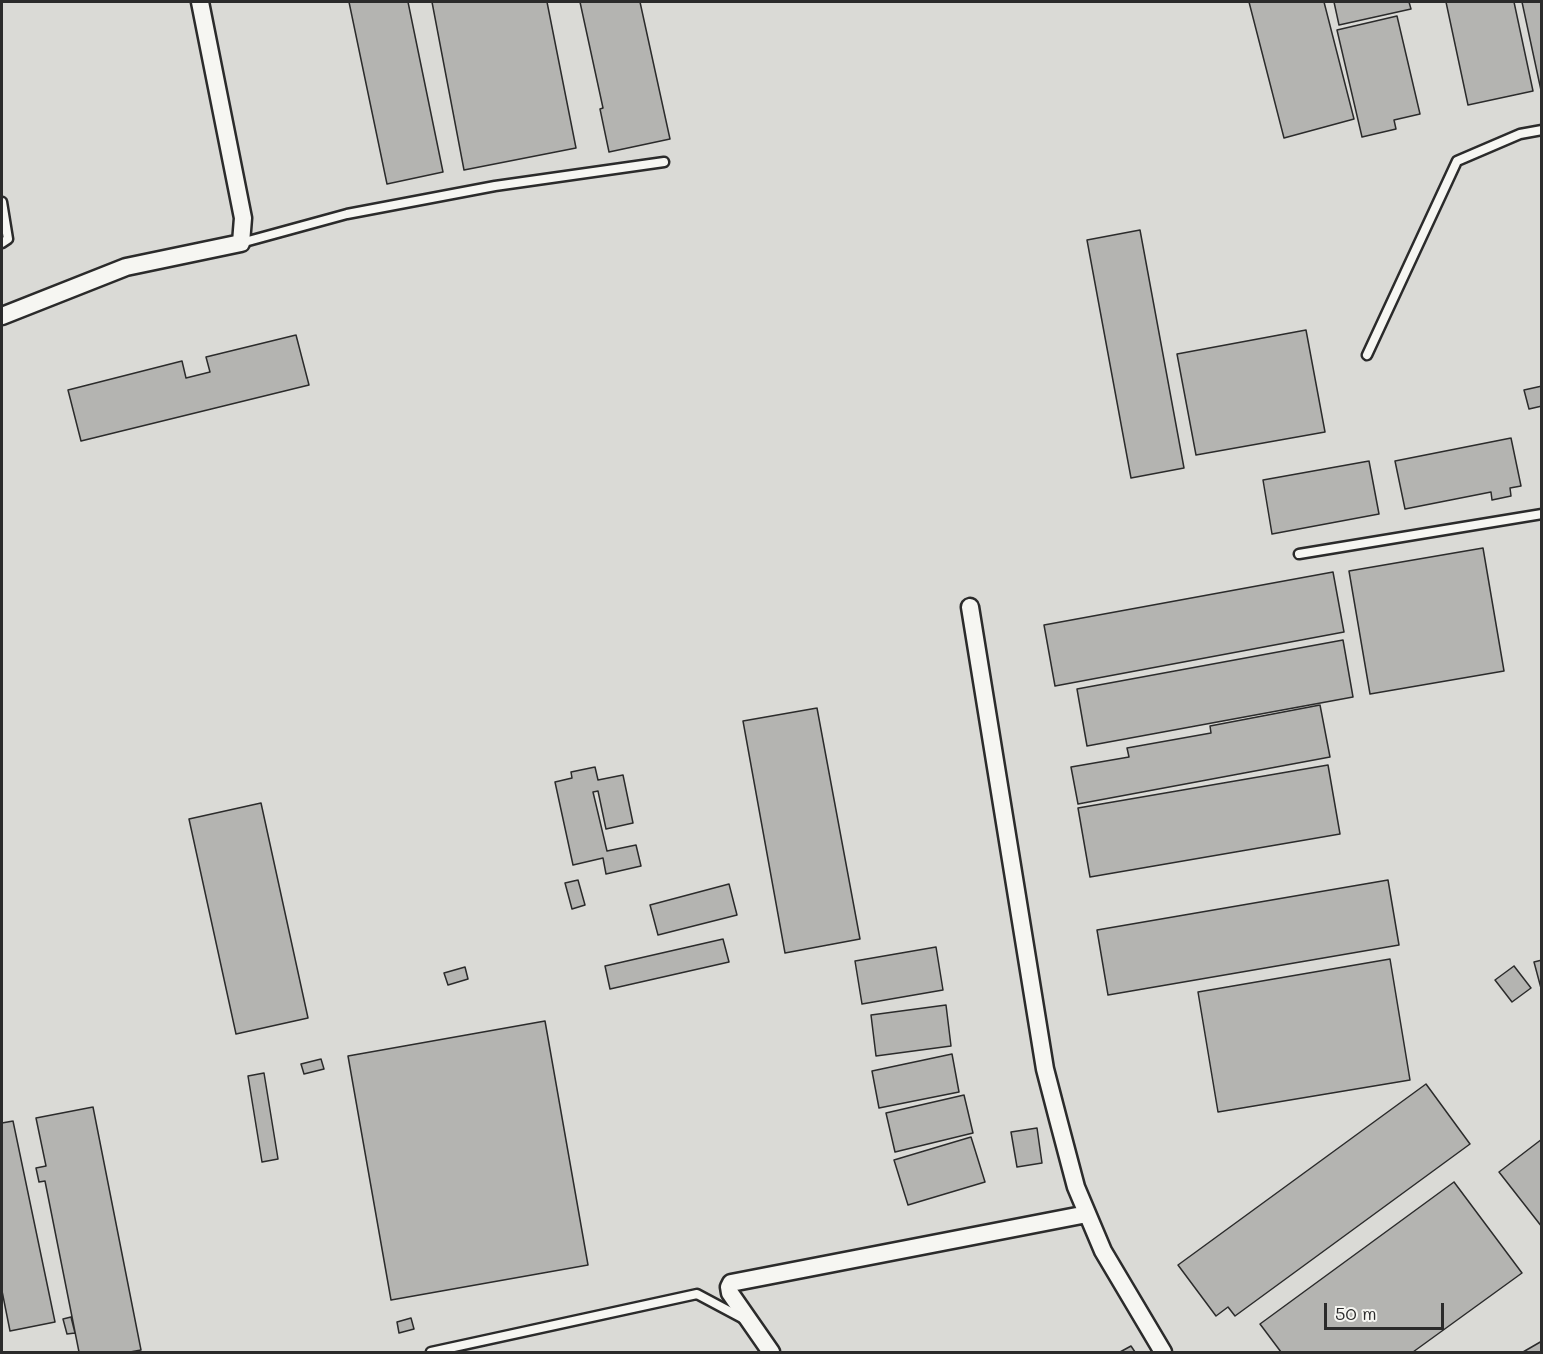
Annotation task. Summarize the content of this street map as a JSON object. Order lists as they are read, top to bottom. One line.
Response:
{"scale_bar":"50 m"}
